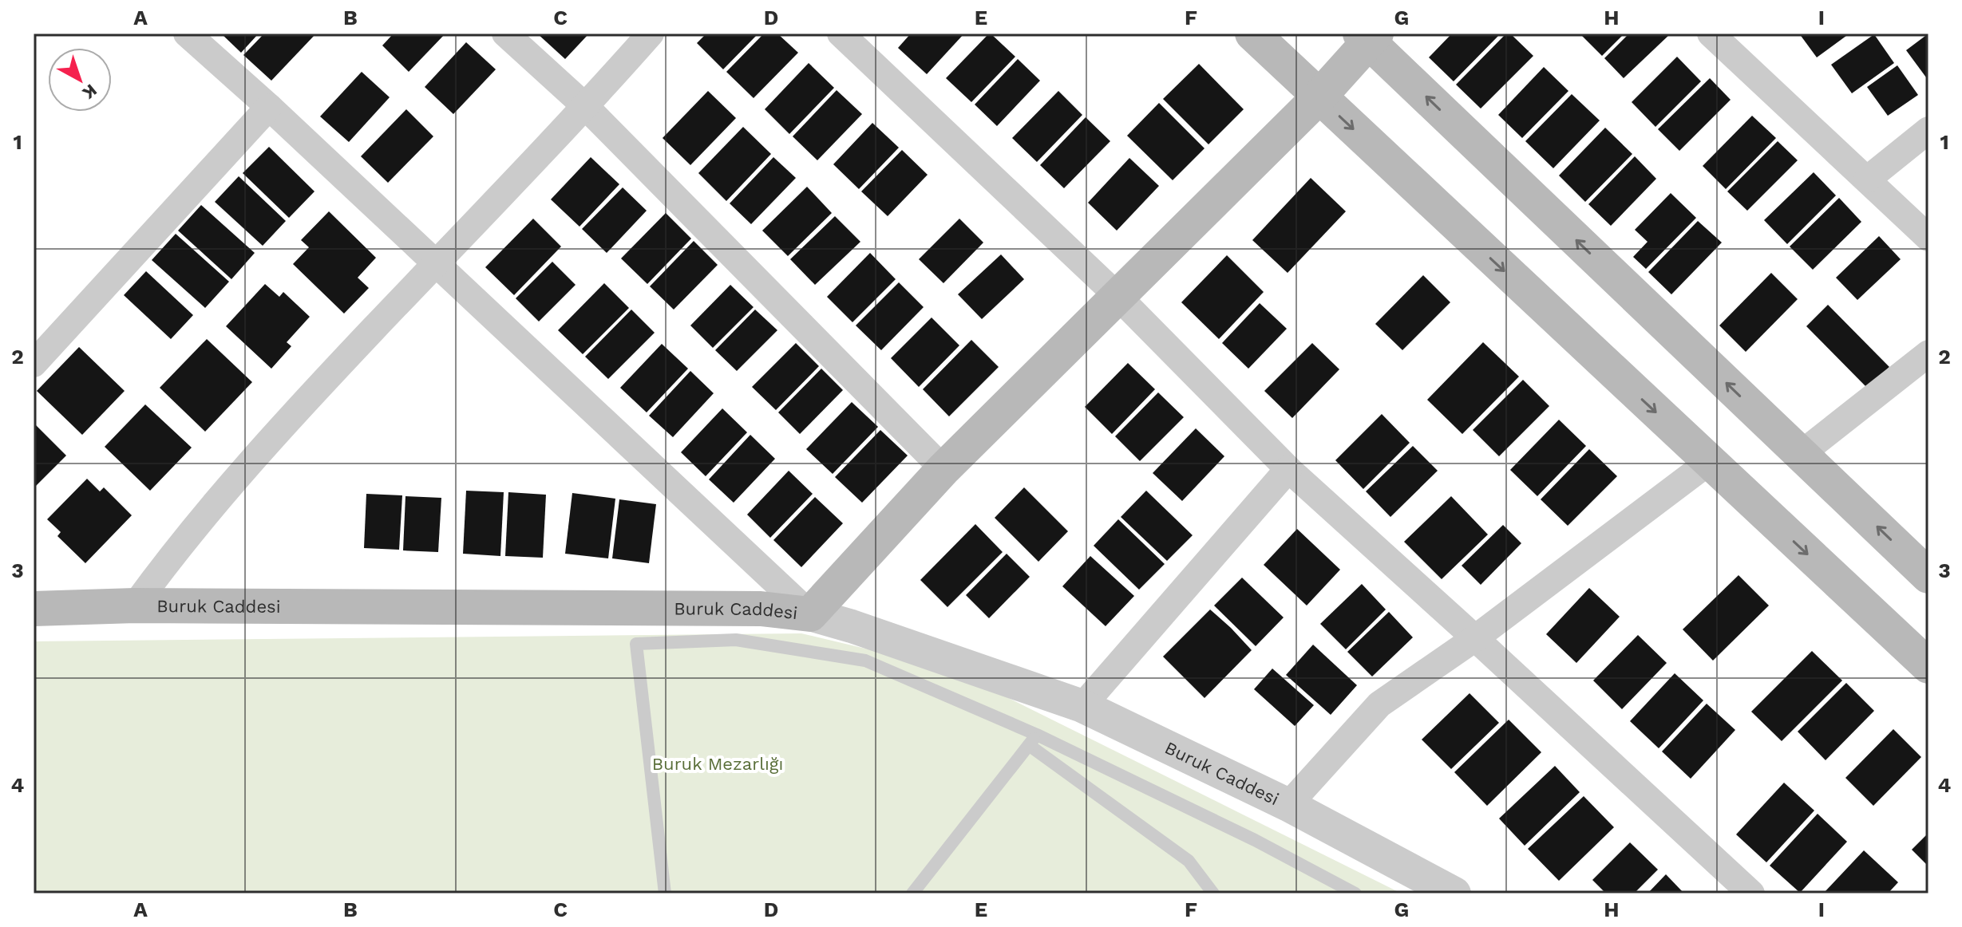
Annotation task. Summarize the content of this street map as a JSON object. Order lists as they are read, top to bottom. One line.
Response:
{"streets":{"main road":["Buruk Caddesi"]},"parks":["Buruk Mezarlığı"],"north":"bottom right","grid":{"columns":["A","B","C","D","E","F","G","H","I"],"rows":["1","2","3","4"]}}
